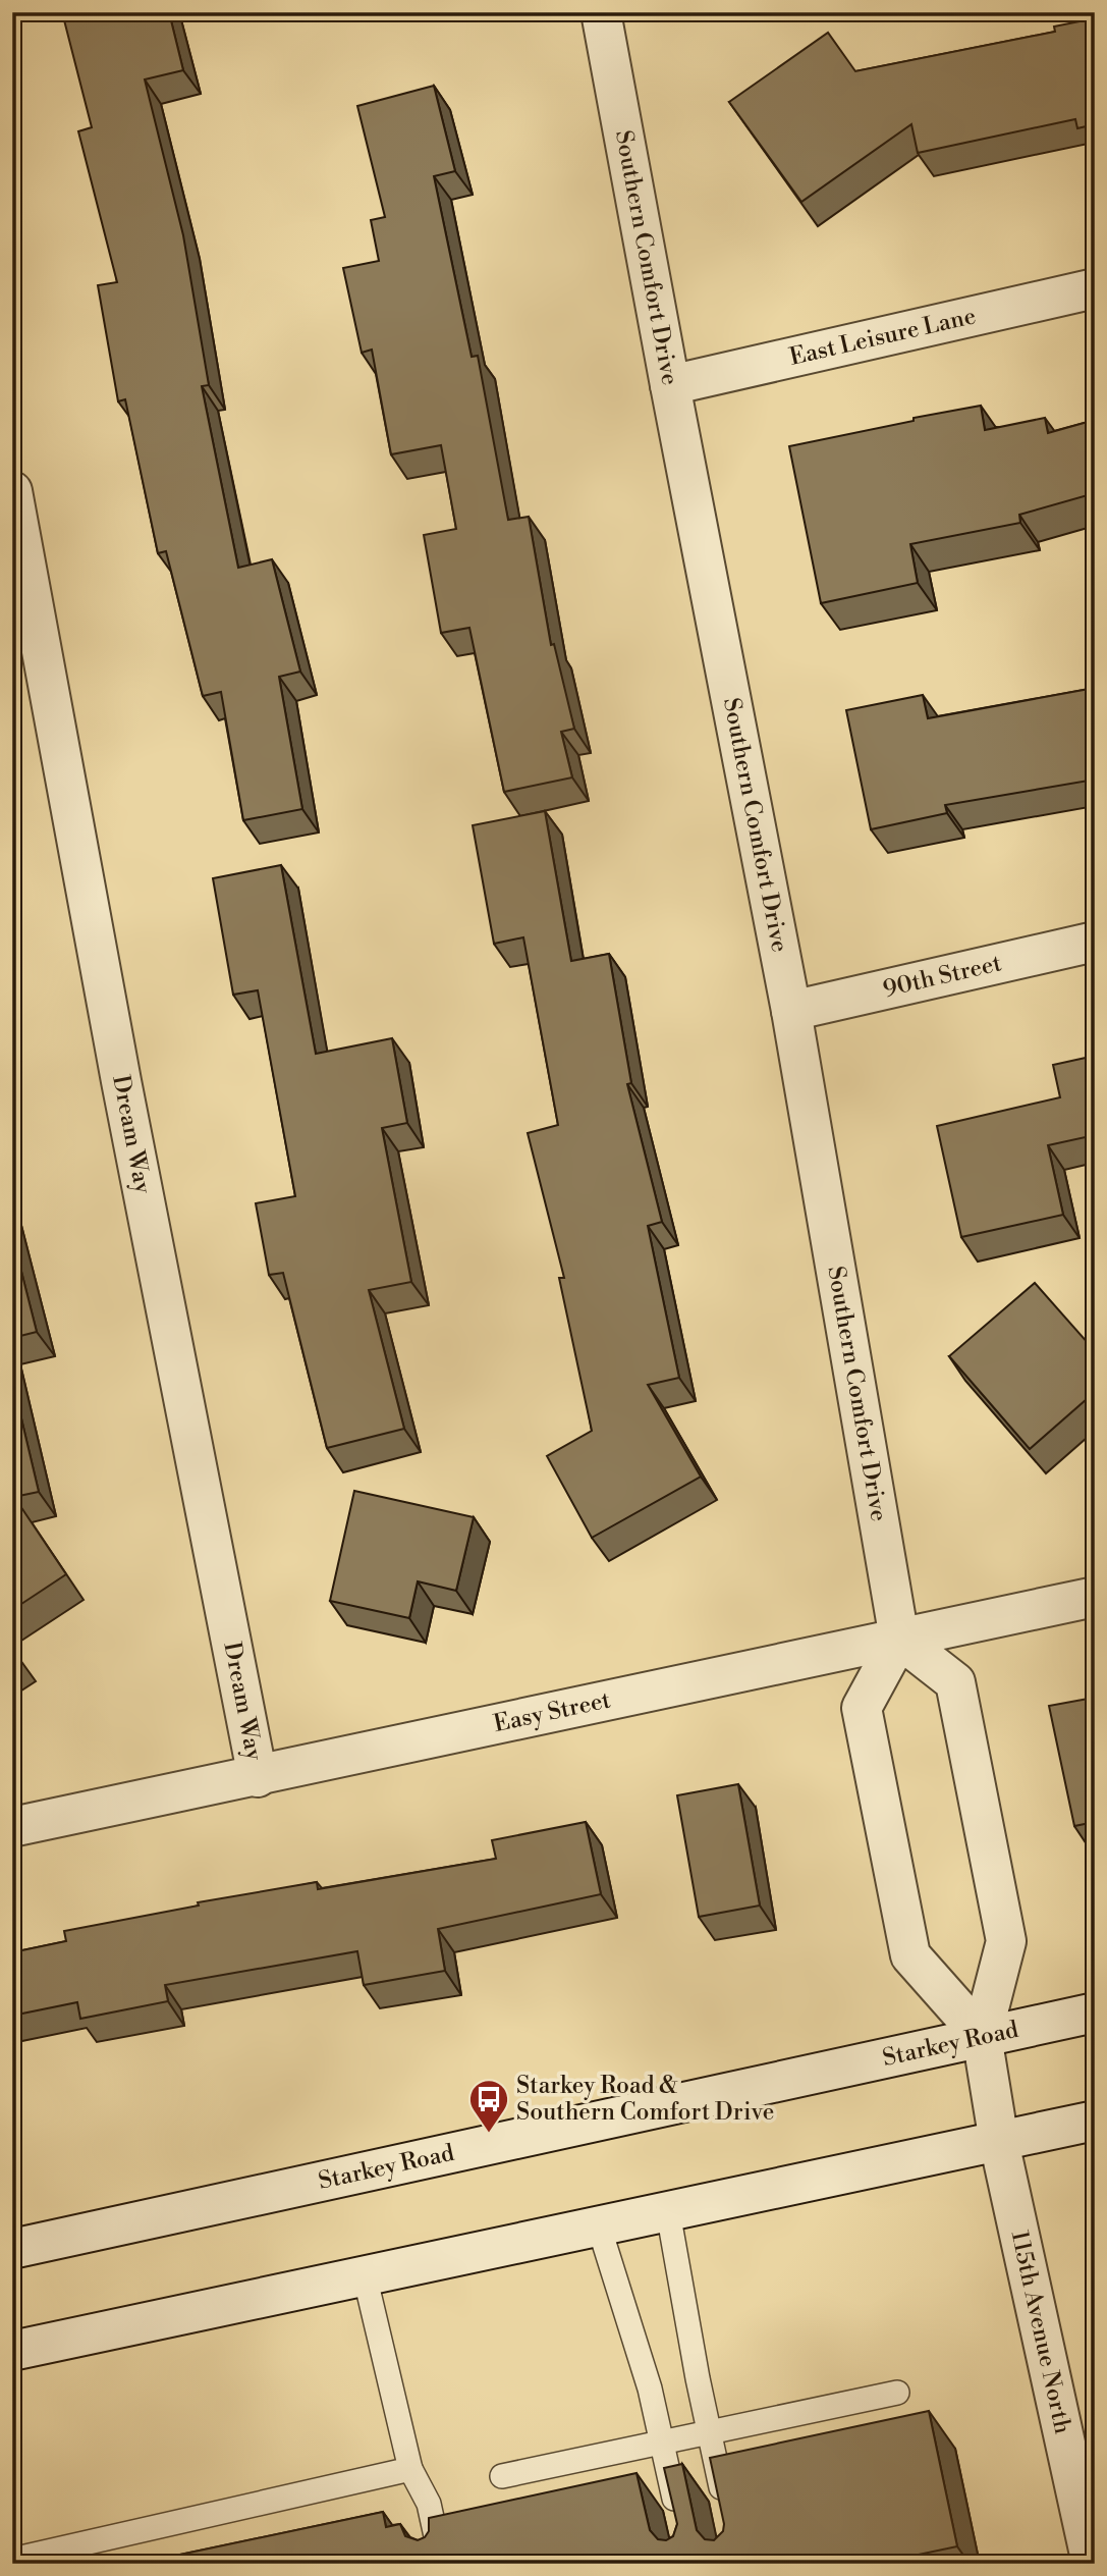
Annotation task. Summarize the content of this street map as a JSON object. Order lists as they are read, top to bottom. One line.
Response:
{"streets":{"street":["Southern Comfort Drive","East Leisure Lane","90th Street","Dream Way","Easy Street","Starkey Road","115th Avenue North"]},"crossings":[["Southern Comfort Drive","East Leisure Lane"],["Southern Comfort Drive","90th Street"],["Southern Comfort Drive","Easy Street"],["Dream Way","Easy Street"]],"places":{"bus stop":["Starkey Road & Southern Comfort Drive"]}}
